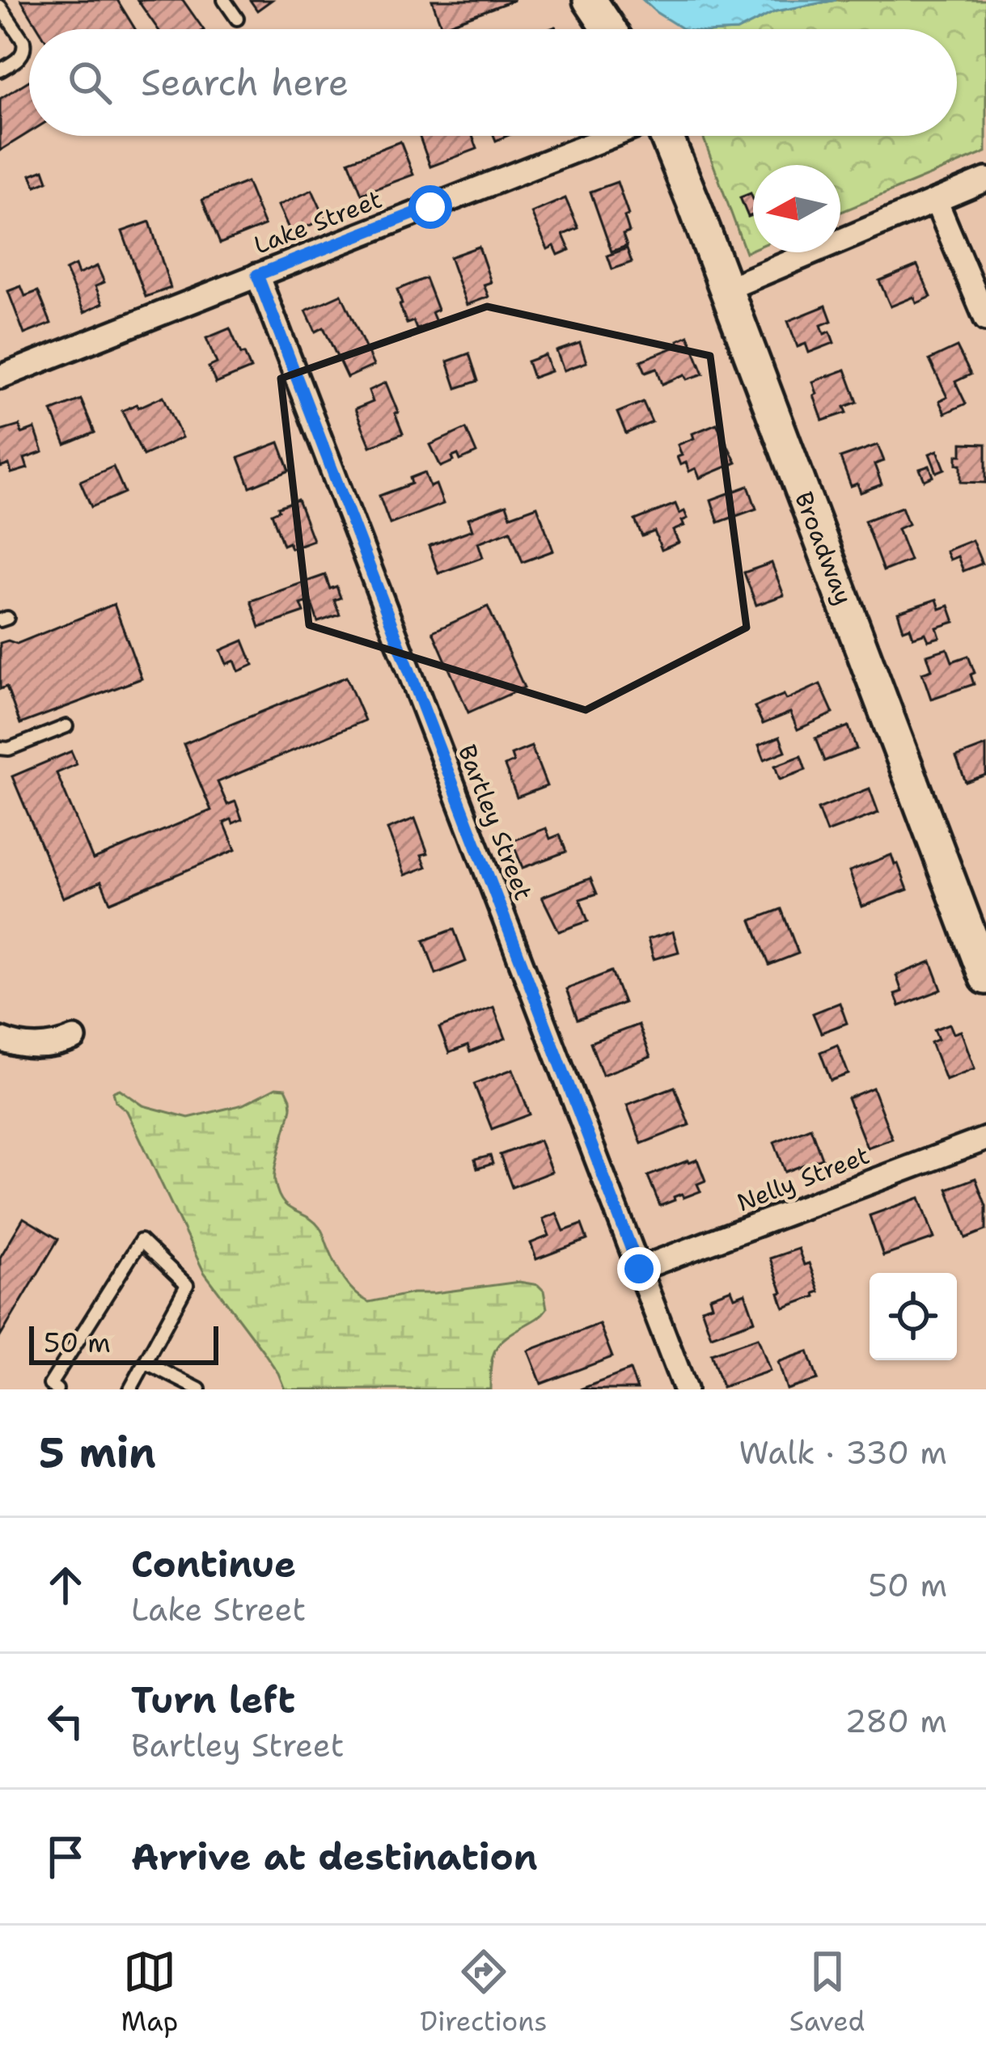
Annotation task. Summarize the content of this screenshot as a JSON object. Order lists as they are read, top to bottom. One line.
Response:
{"streets":{"street":["Lake Street","Broadway","Bartley Street","Nelly Street"]},"crossings":[["Lake Street","Bartley Street"],["Bartley Street","Nelly Street"]],"scale_bar":"50 m","north":"left","page":{"search":"Search here","scale":"50 m","heading":["5 min","Walk · 330 m"],"list":[["Continue","Lake Street","50 m"],["Turn left","Bartley Street","280 m"],"Arrive at destination"],"nav":["Map","Directions","Saved"]}}
